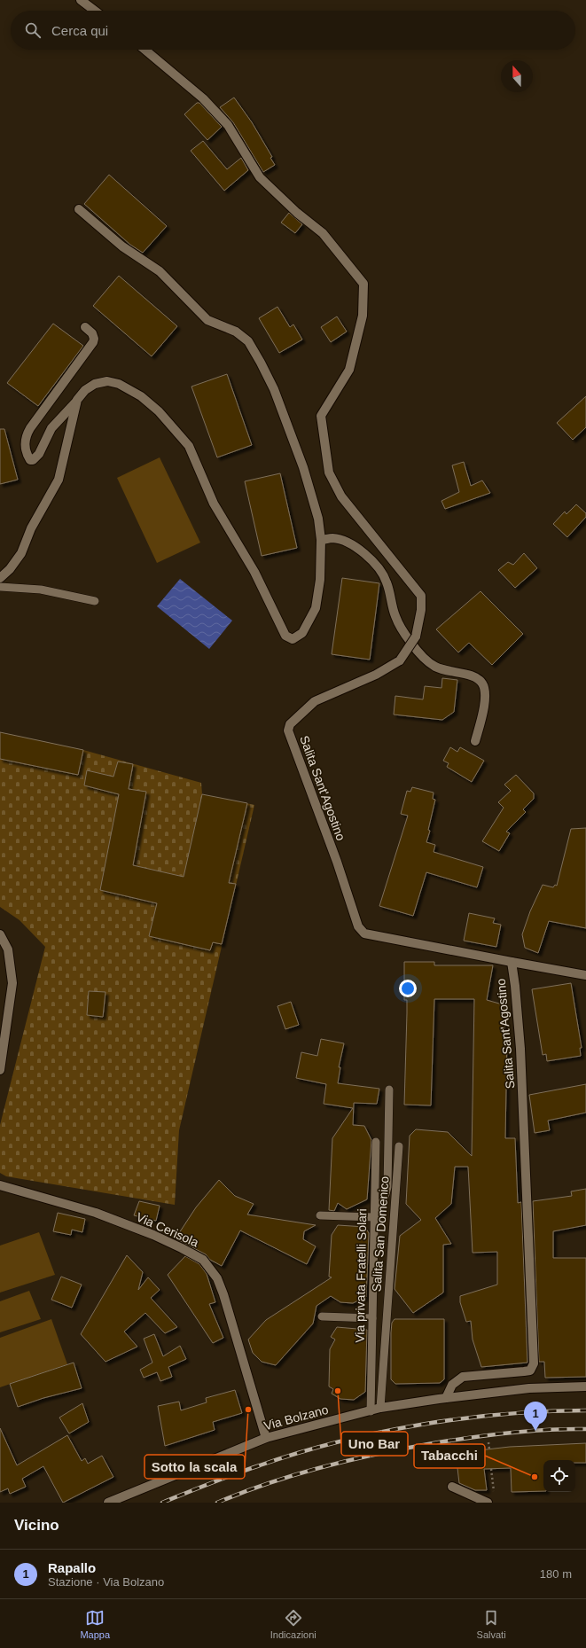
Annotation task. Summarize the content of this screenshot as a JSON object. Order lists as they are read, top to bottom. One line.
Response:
{"streets":{"street":["Salita Sant'Agostino","Via Cerisola","Via Bolzano"],"lane":["Salita San Domenico","Via privata Fratelli Solari"]},"crossings":[["Salita Sant'Agostino","Via Bolzano"],["Via Cerisola","Via Bolzano"],["Salita San Domenico","Via Bolzano"],["Via privata Fratelli Solari","Via Bolzano"]],"places":["Uno Bar","Sotto la scala","Tabacchi"],"north":"top","page":{"search":"Cerca qui","pins":"1","heading":"Vicino","list":[{"mark":"1","name":"Rapallo","note":"Stazione · Via Bolzano","value":"180 m"}],"nav":["Mappa","Indicazioni","Salvati"]}}
